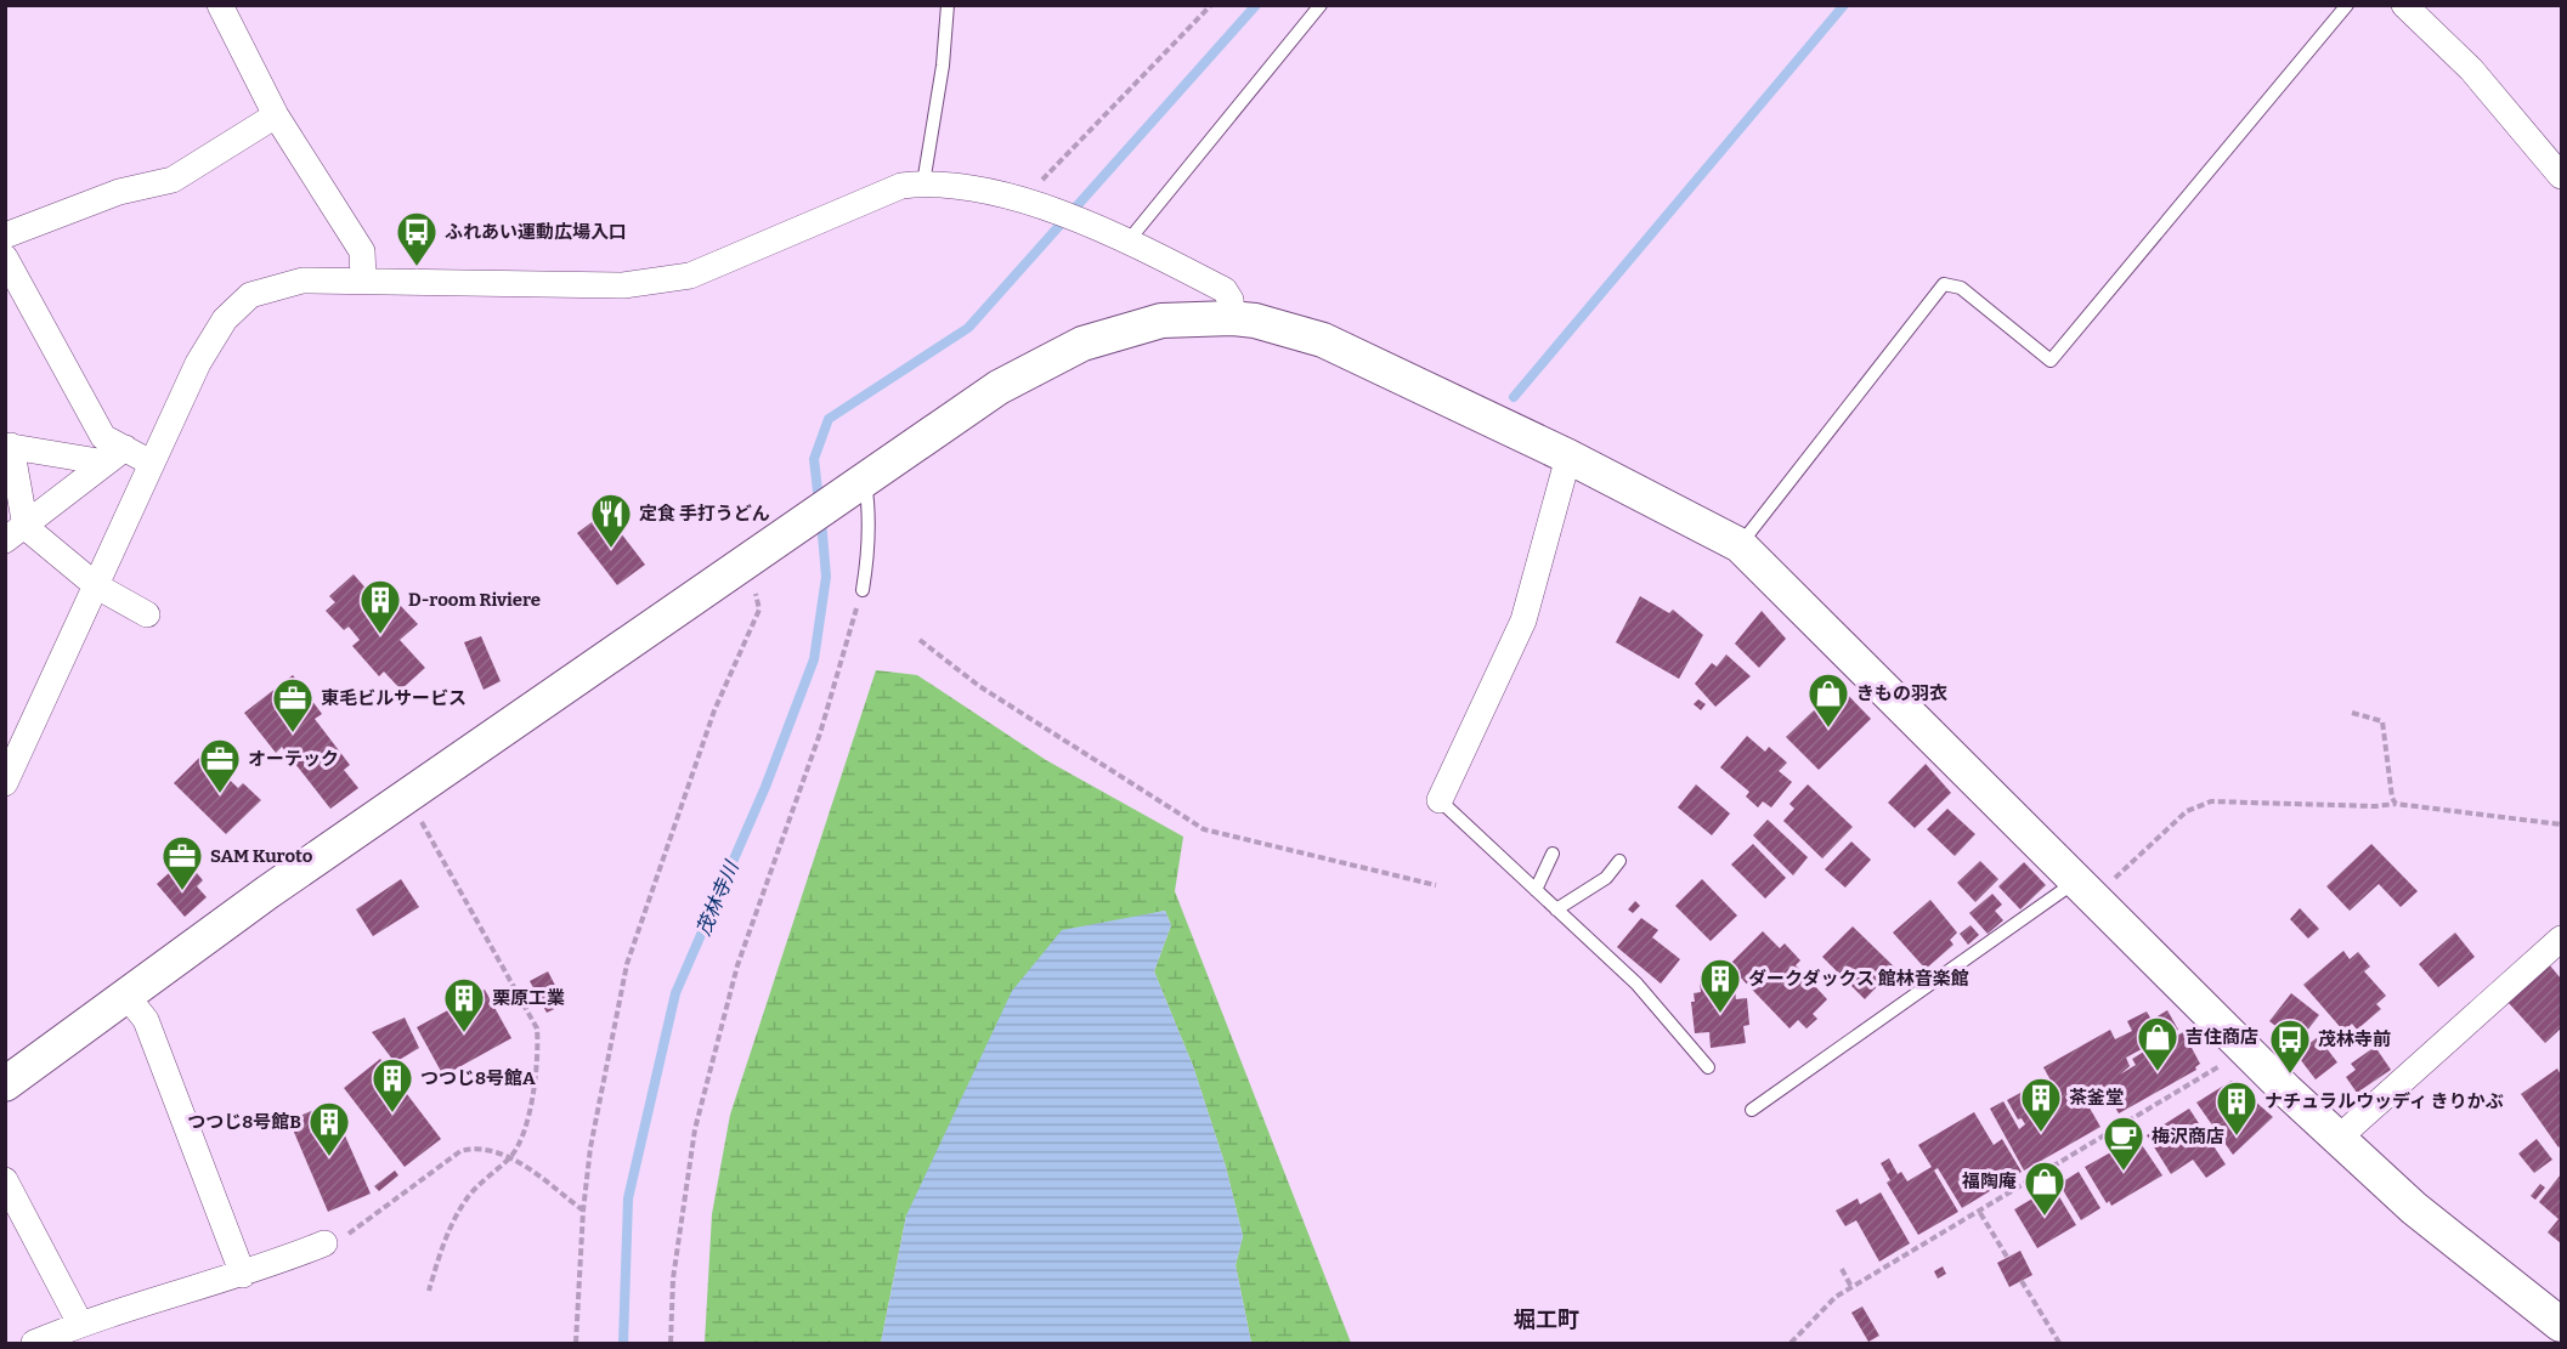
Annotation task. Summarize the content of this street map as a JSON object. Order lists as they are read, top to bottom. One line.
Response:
{"districts":["堀工町"],"water":["茂林寺川"],"places":{"bus stop":["ふれあい運動広場入口","茂林寺前"],"restaurant":["定食 手打うどん"],"building":["D-room Riviere","ダークダックス 館林音楽館","栗原工業","つつじ8号館A","茶釜堂","ナチュラルウッディ きりかぶ","つつじ8号館B"],"shop":["きもの羽衣","吉住商店","福陶庵"],"office":["東毛ビルサービス","オーテック","SAM Kuroto"],"cafe":["梅沢商店"]}}
